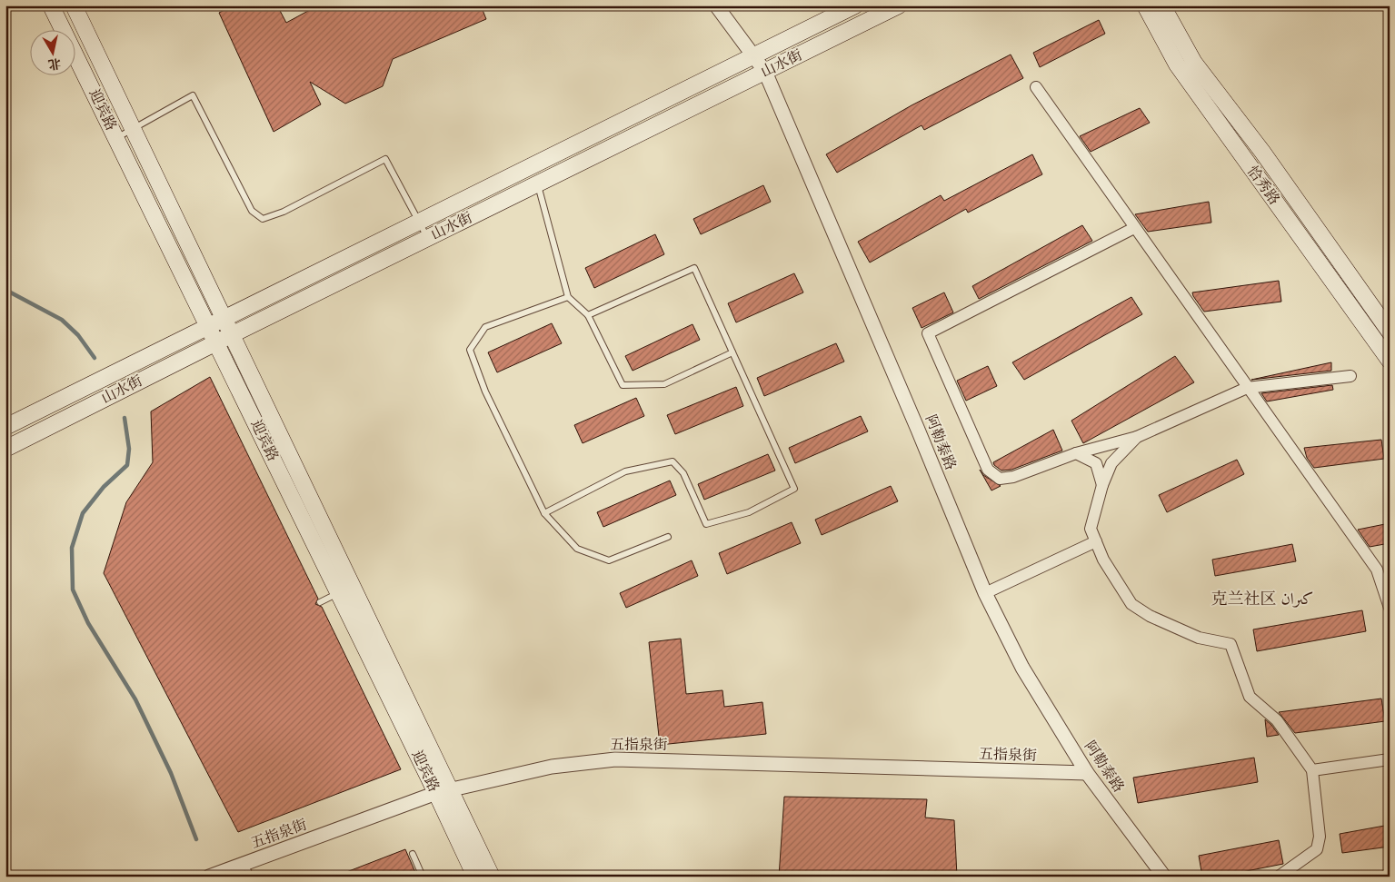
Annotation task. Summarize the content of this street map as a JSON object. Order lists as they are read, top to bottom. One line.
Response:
{"streets":{"main road":["山水街","迎宾路","恰秀路"],"street":["阿勒泰路","五指泉街"]},"crossings":[["山水街","迎宾路"],["山水街","阿勒泰路"],["迎宾路","五指泉街"],["阿勒泰路","五指泉街"]],"districts":["克兰社区 كىران"],"north":"bottom"}
